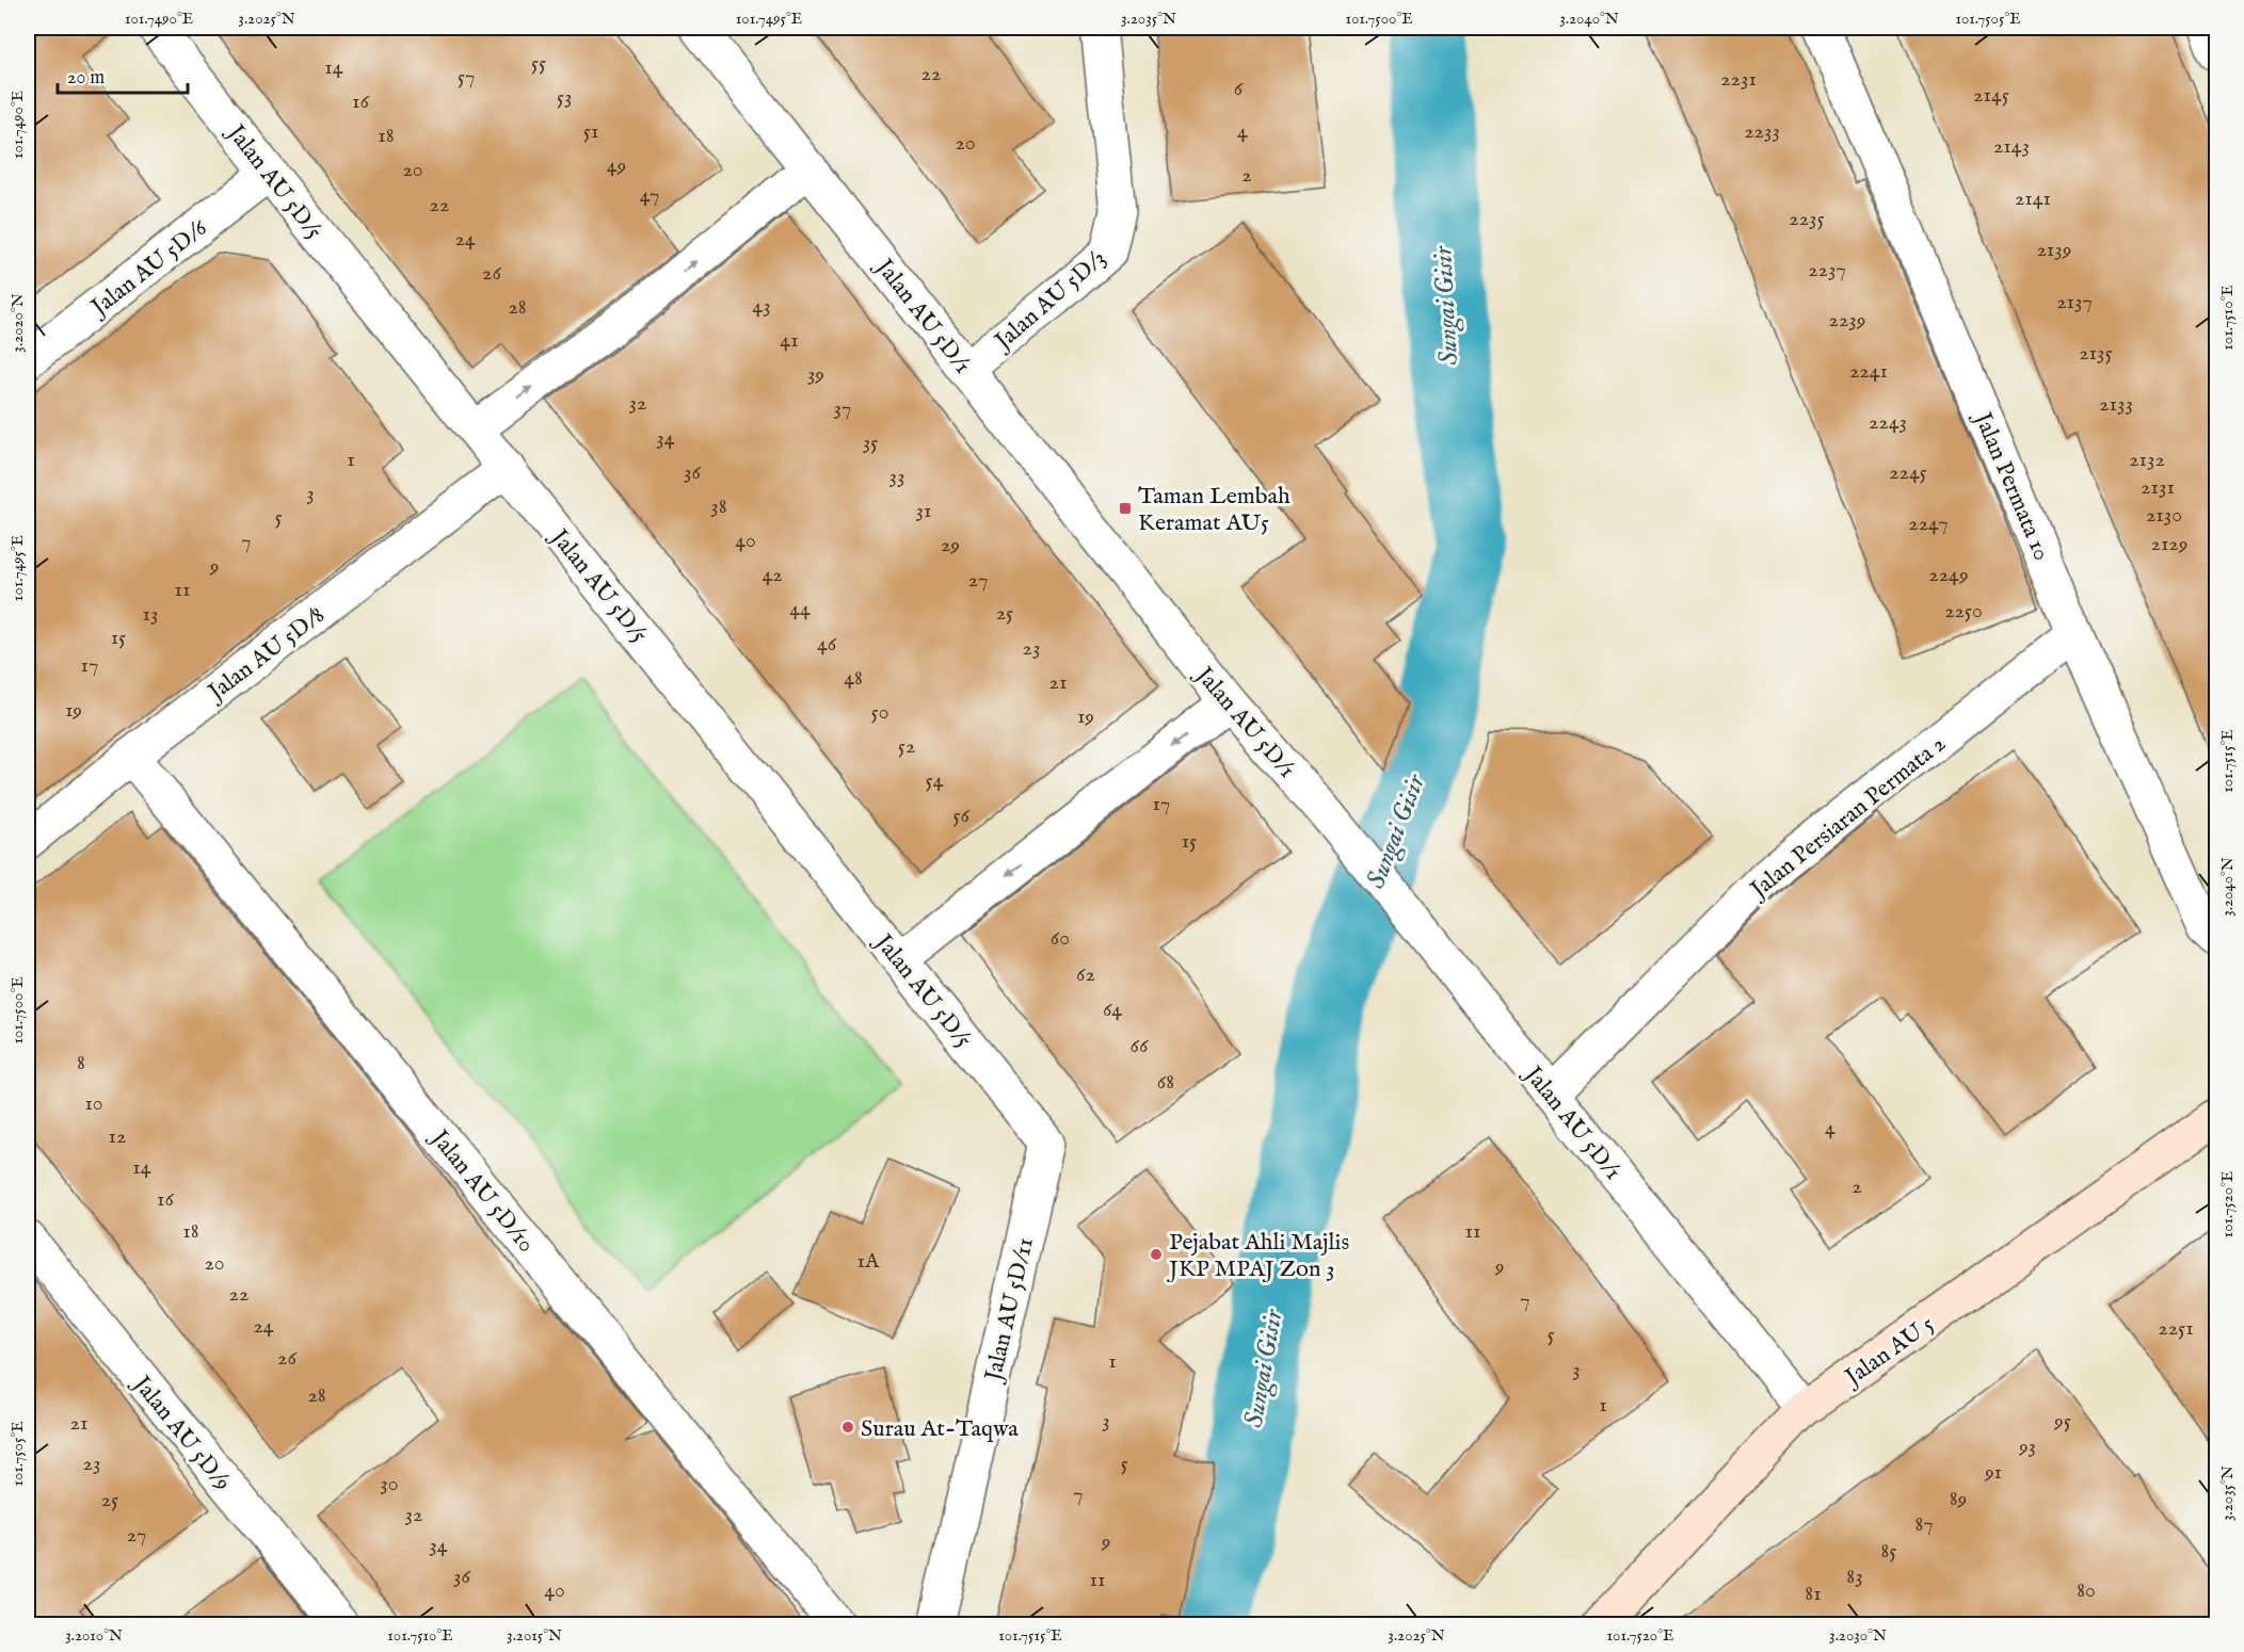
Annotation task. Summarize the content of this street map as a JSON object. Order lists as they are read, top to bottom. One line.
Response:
{"streets":{"main road":["Jalan AU 5"],"street":["Jalan AU 5D/5","Jalan AU 5D/6","Jalan AU 5D/3","Jalan AU 5D/1","Jalan Permata 10","Jalan AU 5D/8","Jalan Persiaran Permata 2","Jalan AU 5D/10","Jalan AU 5D/11","Jalan AU 5D/9"]},"crossings":[["Jalan AU 5D/5","Jalan AU 5D/6"],["Jalan AU 5D/5","Jalan AU 5D/8"],["Jalan AU 5D/5","Jalan AU 5D/11"],["Jalan AU 5D/3","Jalan AU 5D/1"],["Jalan AU 5D/1","Jalan Persiaran Permata 2"],["Jalan AU 5D/1","Jalan AU 5"],["Jalan Permata 10","Jalan Persiaran Permata 2"],["Jalan AU 5D/8","Jalan AU 5D/10"]],"water":["Sungai Gisir"],"places":{"transit":["Taman Lembah Keramat AU5"],"other":["Pejabat Ahli Majlis JKP MPAJ Zon 3","Surau At-Taqwa"]},"house_numbers":["55","14","22","57","2231","6","2145","53","16","51","4","2233","18","20","2143","49","20","2","47","2141","22","2235","24","2139","2237","26","2137","43","28","2239","41","2135","2241","39","32","2133","37","2243","34","35","1","2132","36","2245","33","2131","3","38","31","2130","5","2247","40","7","2129","29","9","42","2249","27","11","44","2250","25","13","15","46","23","17","48","21","19","50","19","52","54","17","56","15","60","62","64","66","8","68","10","4","12","14","2","16","18","11","1A","20","9","22","7","24","2251","5","26","1","3","28","1","3","95","21","93","23","5","91","30","7","89","25","32","87","27","9","34","85","36","83","11","40","80","81"],"scale_bar":"20 m","coordinates":["101.7490°E","3.2025°N","101.7495°E","3.2035°N","101.7500°E","3.2040°N","101.7505°E","101.7510°E","3.2020°N","101.7515°E","101.7520°E","3.2010°N","3.2015°N","3.2030°N"]}
